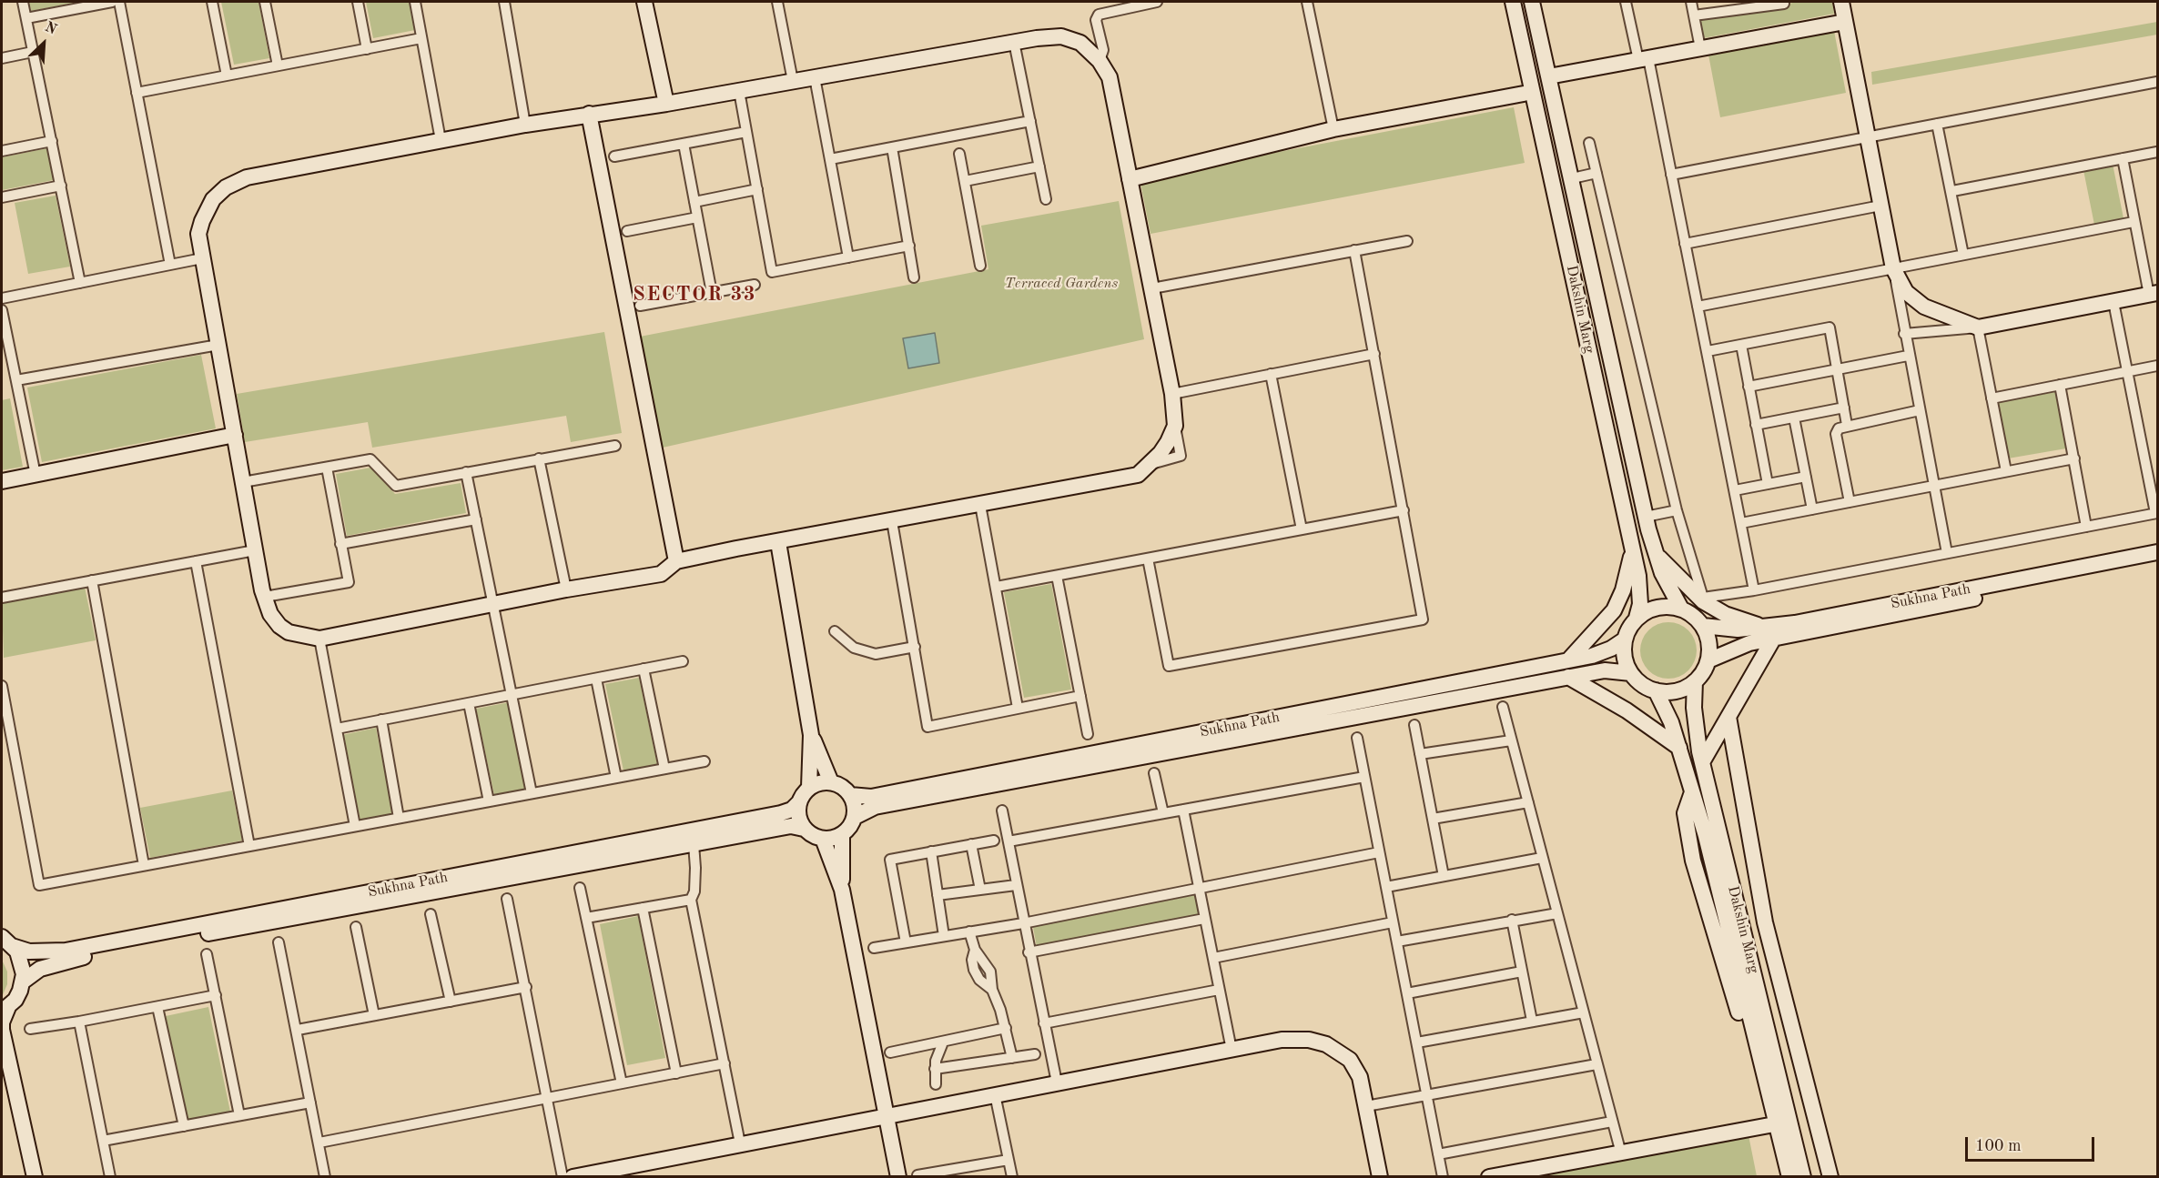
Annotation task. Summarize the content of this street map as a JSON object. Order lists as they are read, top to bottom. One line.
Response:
{"streets":{"main road":["Dakshin Marg","Sukhna Path"]},"crossings":[["Dakshin Marg","Sukhna Path"]],"districts":["SECTOR 33"],"parks":["Terraced Gardens"],"scale_bar":"100 m","north":"top right"}
